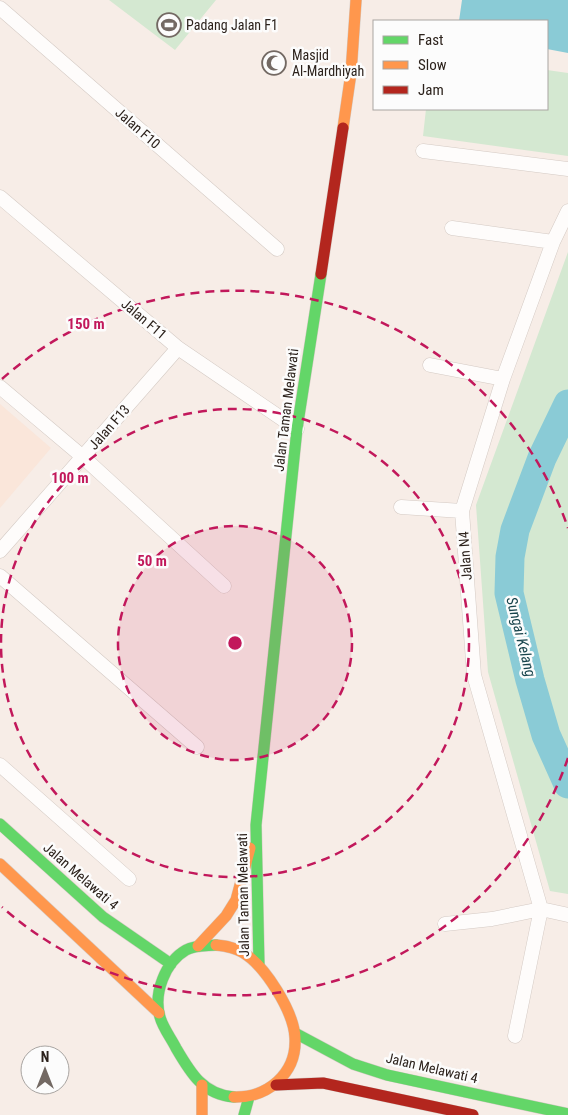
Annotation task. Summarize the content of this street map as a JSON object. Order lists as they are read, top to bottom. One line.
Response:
{"streets":{"main road":["Jalan Taman Melawati","Jalan Melawati 4"],"street":["Jalan F10","Jalan F11","Jalan F13","Jalan N4"]},"crossings":[["Jalan F11","Jalan Taman Melawati"],["Jalan F11","Jalan F13"],["Jalan Taman Melawati","Jalan Melawati 4"]],"water":["Sungai Kelang"],"places":{"sports":["Padang Jalan F1"],"mosque":["Masjid Al-Mardhiyah"]},"legend":["Fast","Slow","Jam"],"north":"top","rings":["150 m","100 m","50 m"]}
